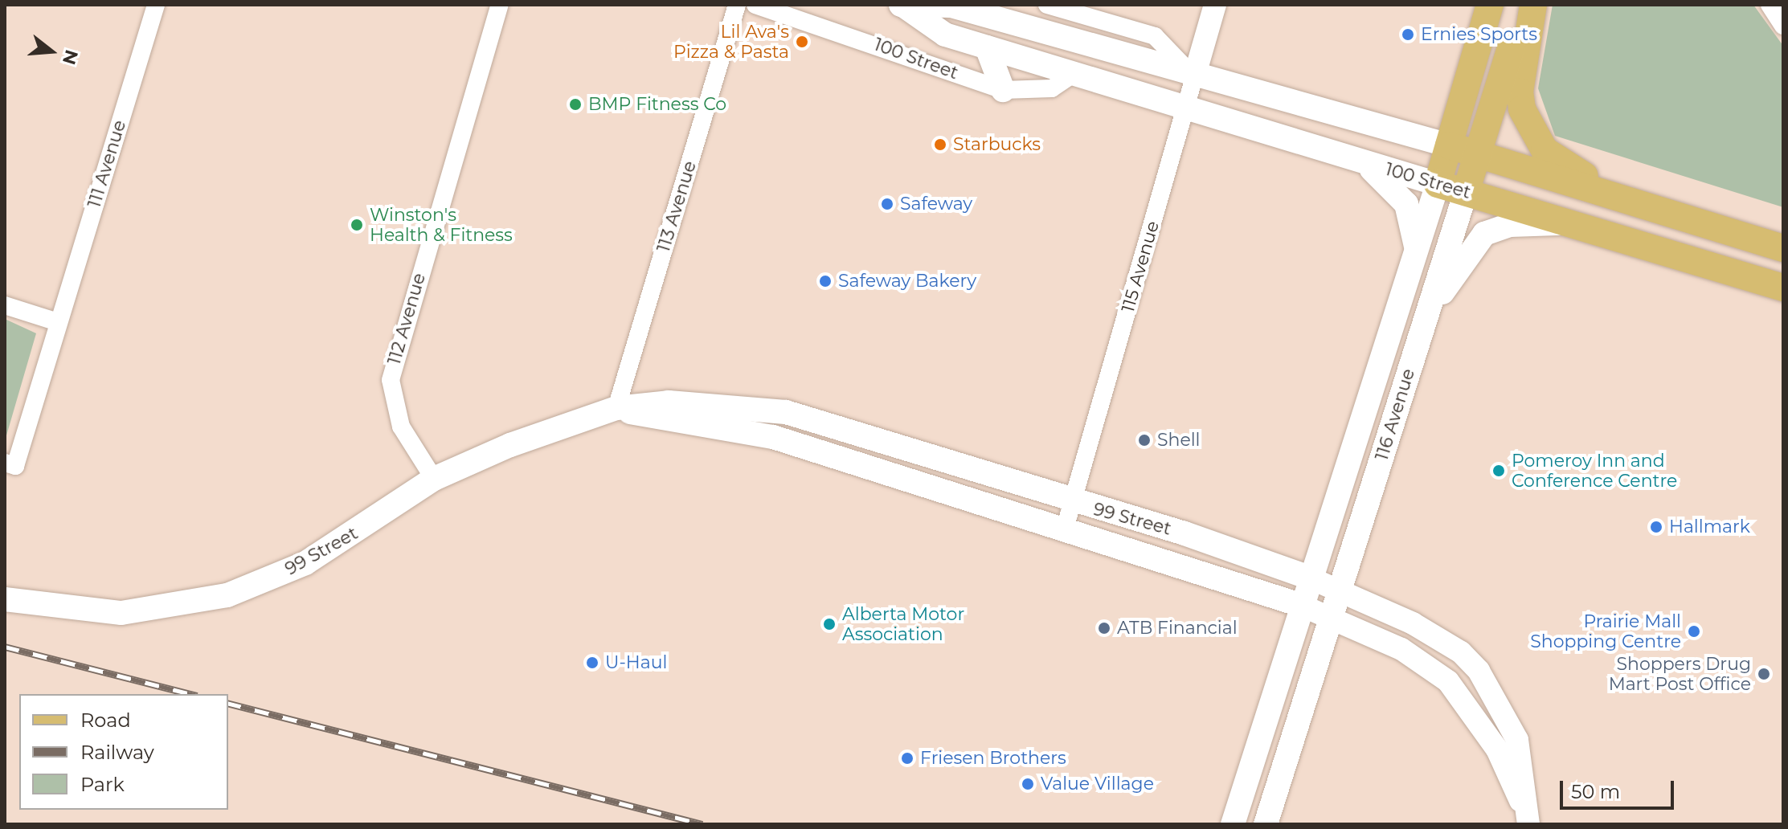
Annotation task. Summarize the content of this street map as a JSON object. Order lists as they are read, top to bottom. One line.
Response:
{"streets":{"main road":["100 Street","116 Avenue","99 Street"],"street":["111 Avenue","113 Avenue","115 Avenue","112 Avenue"]},"crossings":[["100 Street","115 Avenue"],["100 Street","116 Avenue"],["113 Avenue","99 Street"],["115 Avenue","99 Street"],["112 Avenue","99 Street"],["116 Avenue","99 Street"]],"places":["Ernies Sports","Lil Ava's Pizza & Pasta","BMP Fitness Co","Starbucks","Safeway","Winston's Health & Fitness","Safeway Bakery","Shell","Pomeroy Inn and Conference Centre","Hallmark","Alberta Motor Association","ATB Financial","Prairie Mall Shopping Centre","U-Haul","Shoppers Drug Mart Post Office","Friesen Brothers","Value Village"],"legend":["Road","Railway","Park"],"scale_bar":"50 m","north":"right"}
